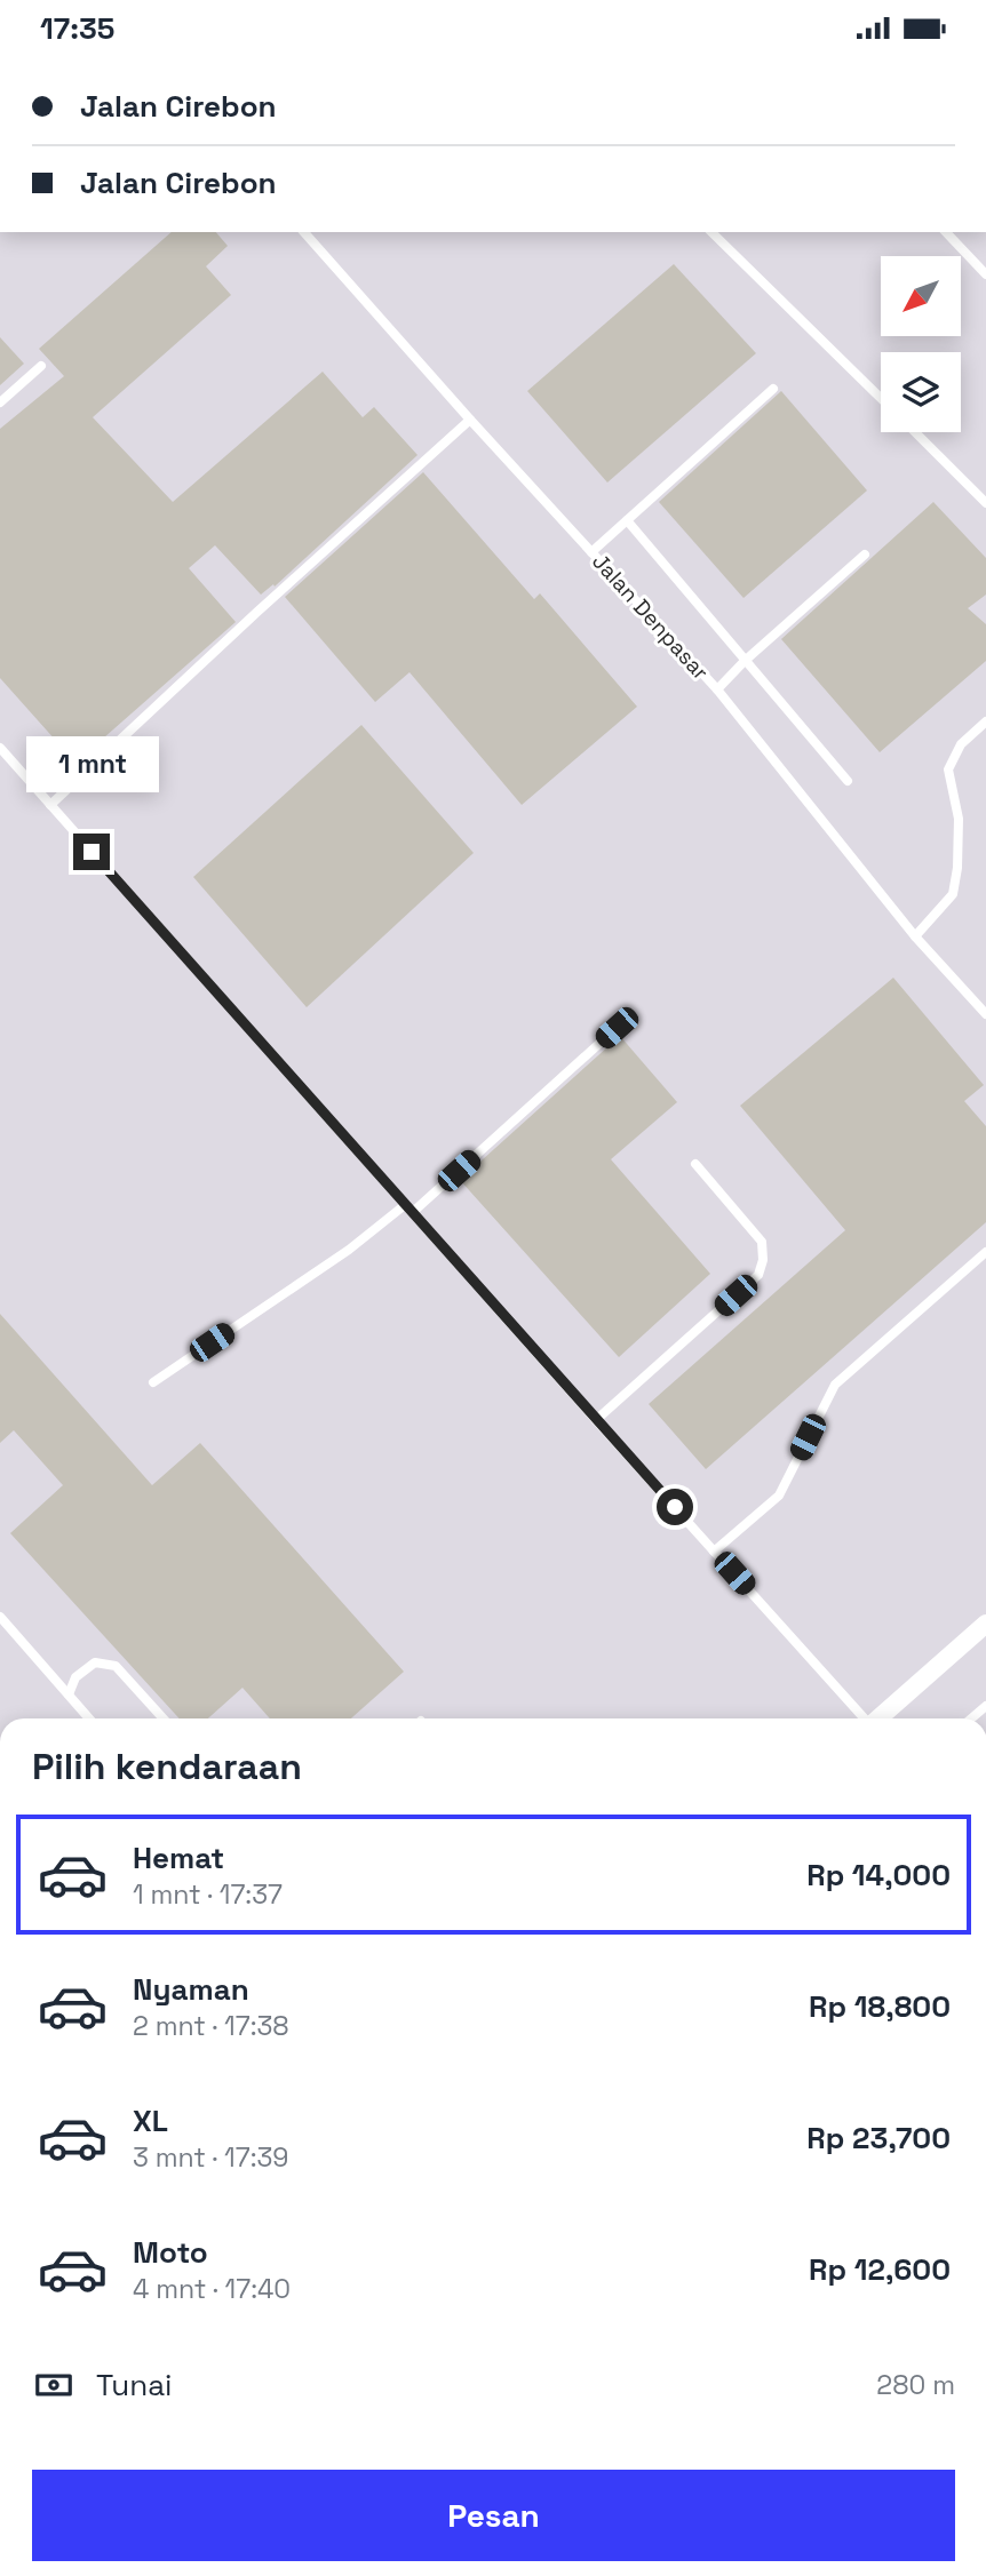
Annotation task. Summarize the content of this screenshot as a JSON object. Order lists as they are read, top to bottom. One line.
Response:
{"streets":{"lane":["Jalan Denpasar"]},"north":"bottom left","page":{"status":"17:35","banner":["Jalan Cirebon","Jalan Cirebon"],"bubble":"1 mnt","heading":"Pilih kendaraan","list":[{"name":"Hemat","note":"1 mnt · 17:37","value":"Rp 14,000"},{"name":"Nyaman","note":"2 mnt · 17:38","value":"Rp 18,800"},{"name":"XL","note":"3 mnt · 17:39","value":"Rp 23,700"},{"name":"Moto","note":"4 mnt · 17:40","value":"Rp 12,600"}],"pay":["Tunai","280 m"],"buttons":"Pesan"}}
